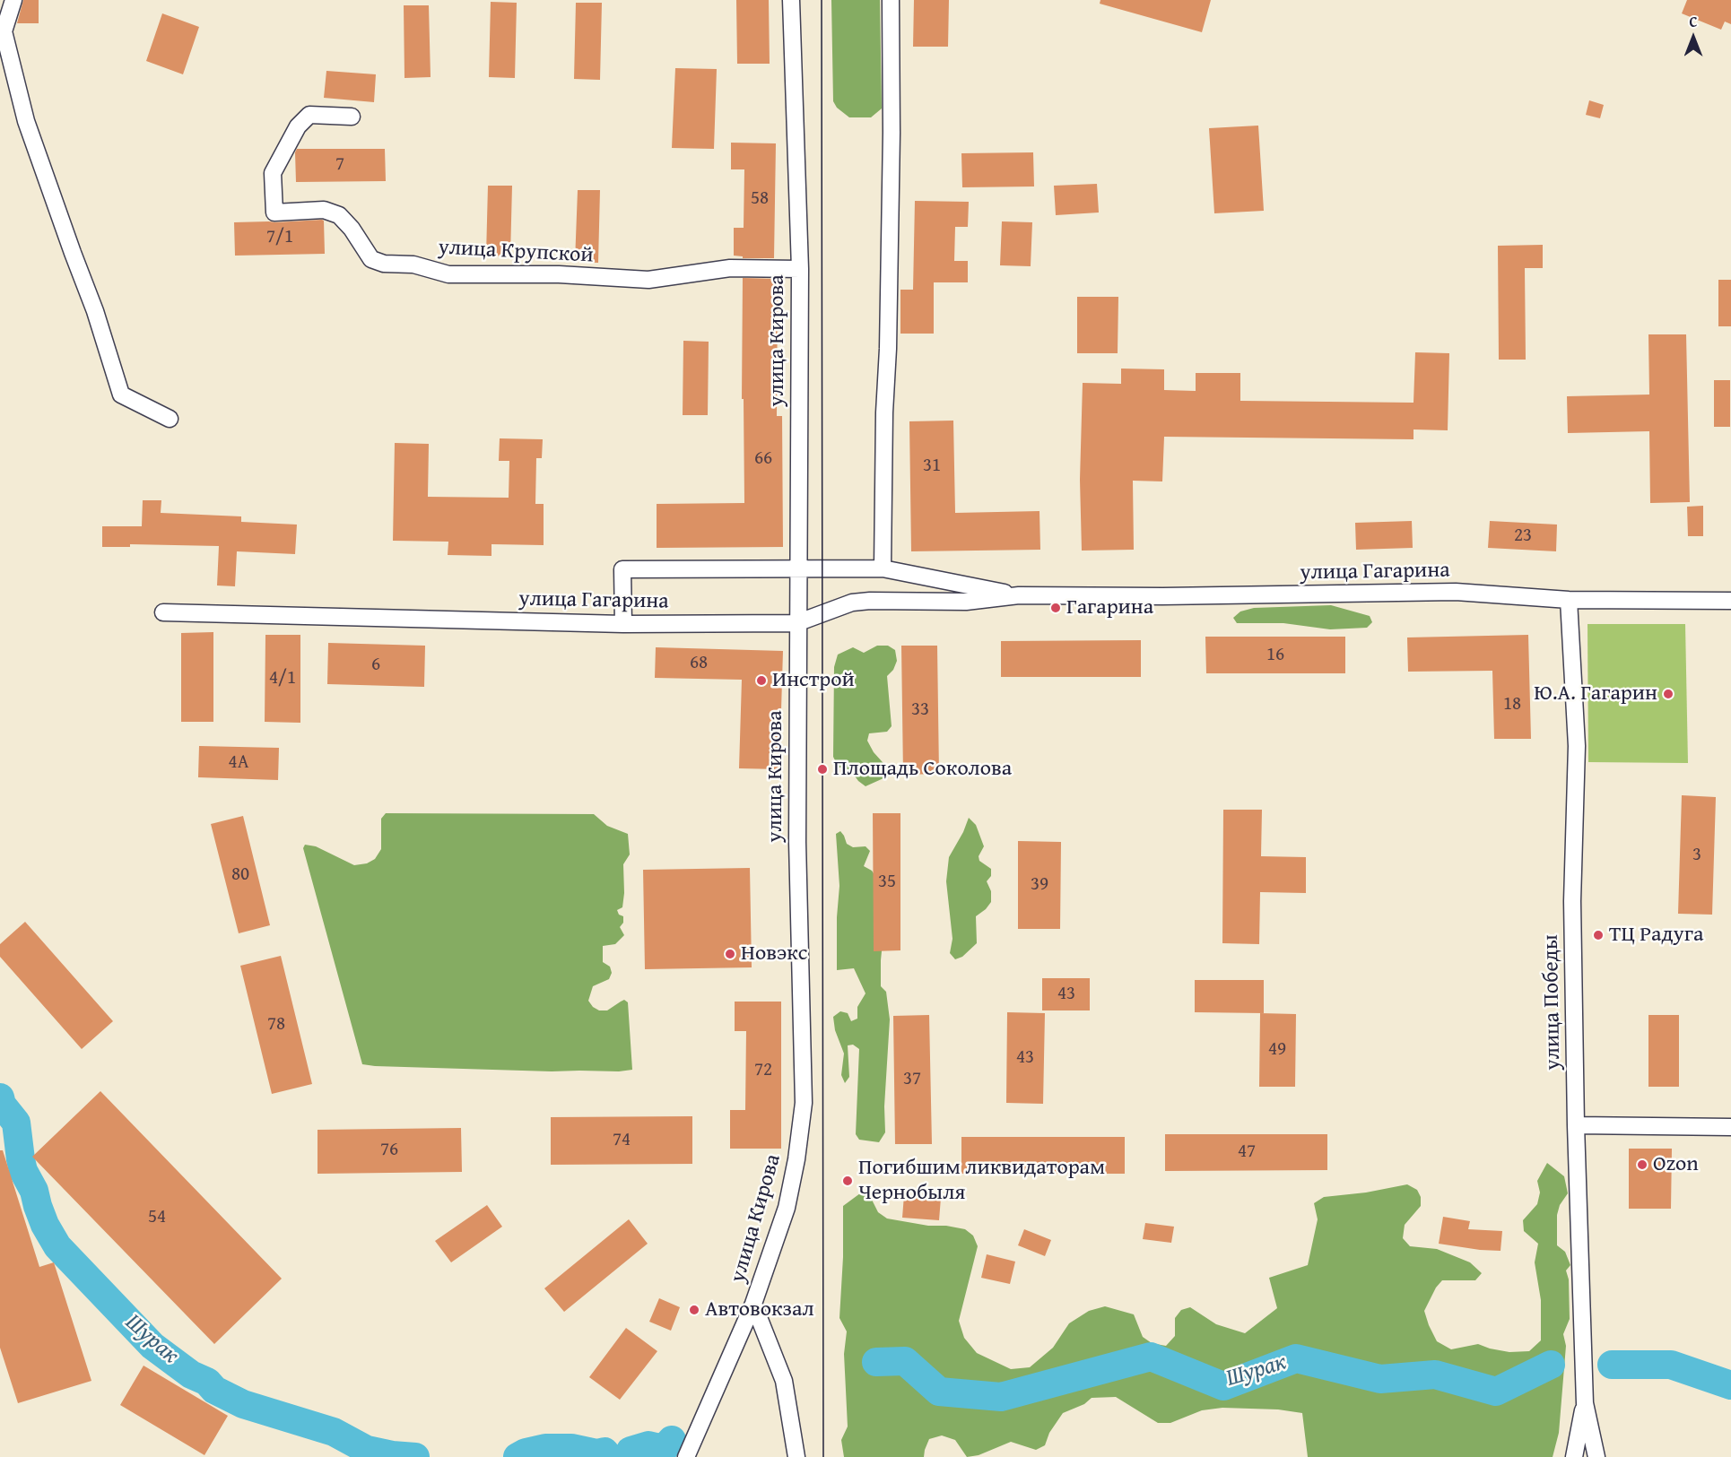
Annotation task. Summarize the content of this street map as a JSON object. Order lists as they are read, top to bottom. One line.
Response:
{"streets":{"street":["улица Крупской","улица Кирова","улица Гагарина","улица Победы"]},"crossings":[["улица Крупской","улица Кирова"],["улица Кирова","улица Гагарина"],["улица Гагарина","улица Победы"]],"water":["Шурак"],"places":["Гагарина","Инстрой","Ю.А. Гагарин","Площадь Соколова","ТЦ Радуга","Новэкс","Ozon","Погибшим ликвидаторам Чернобыля","Автовокзал"],"house_numbers":["7","58","7/1","66","31","23","16","68","6","4/1","18","33","4А","3","80","35","39","43","78","49","43","72","37","74","76","47","54"],"north":"top"}
